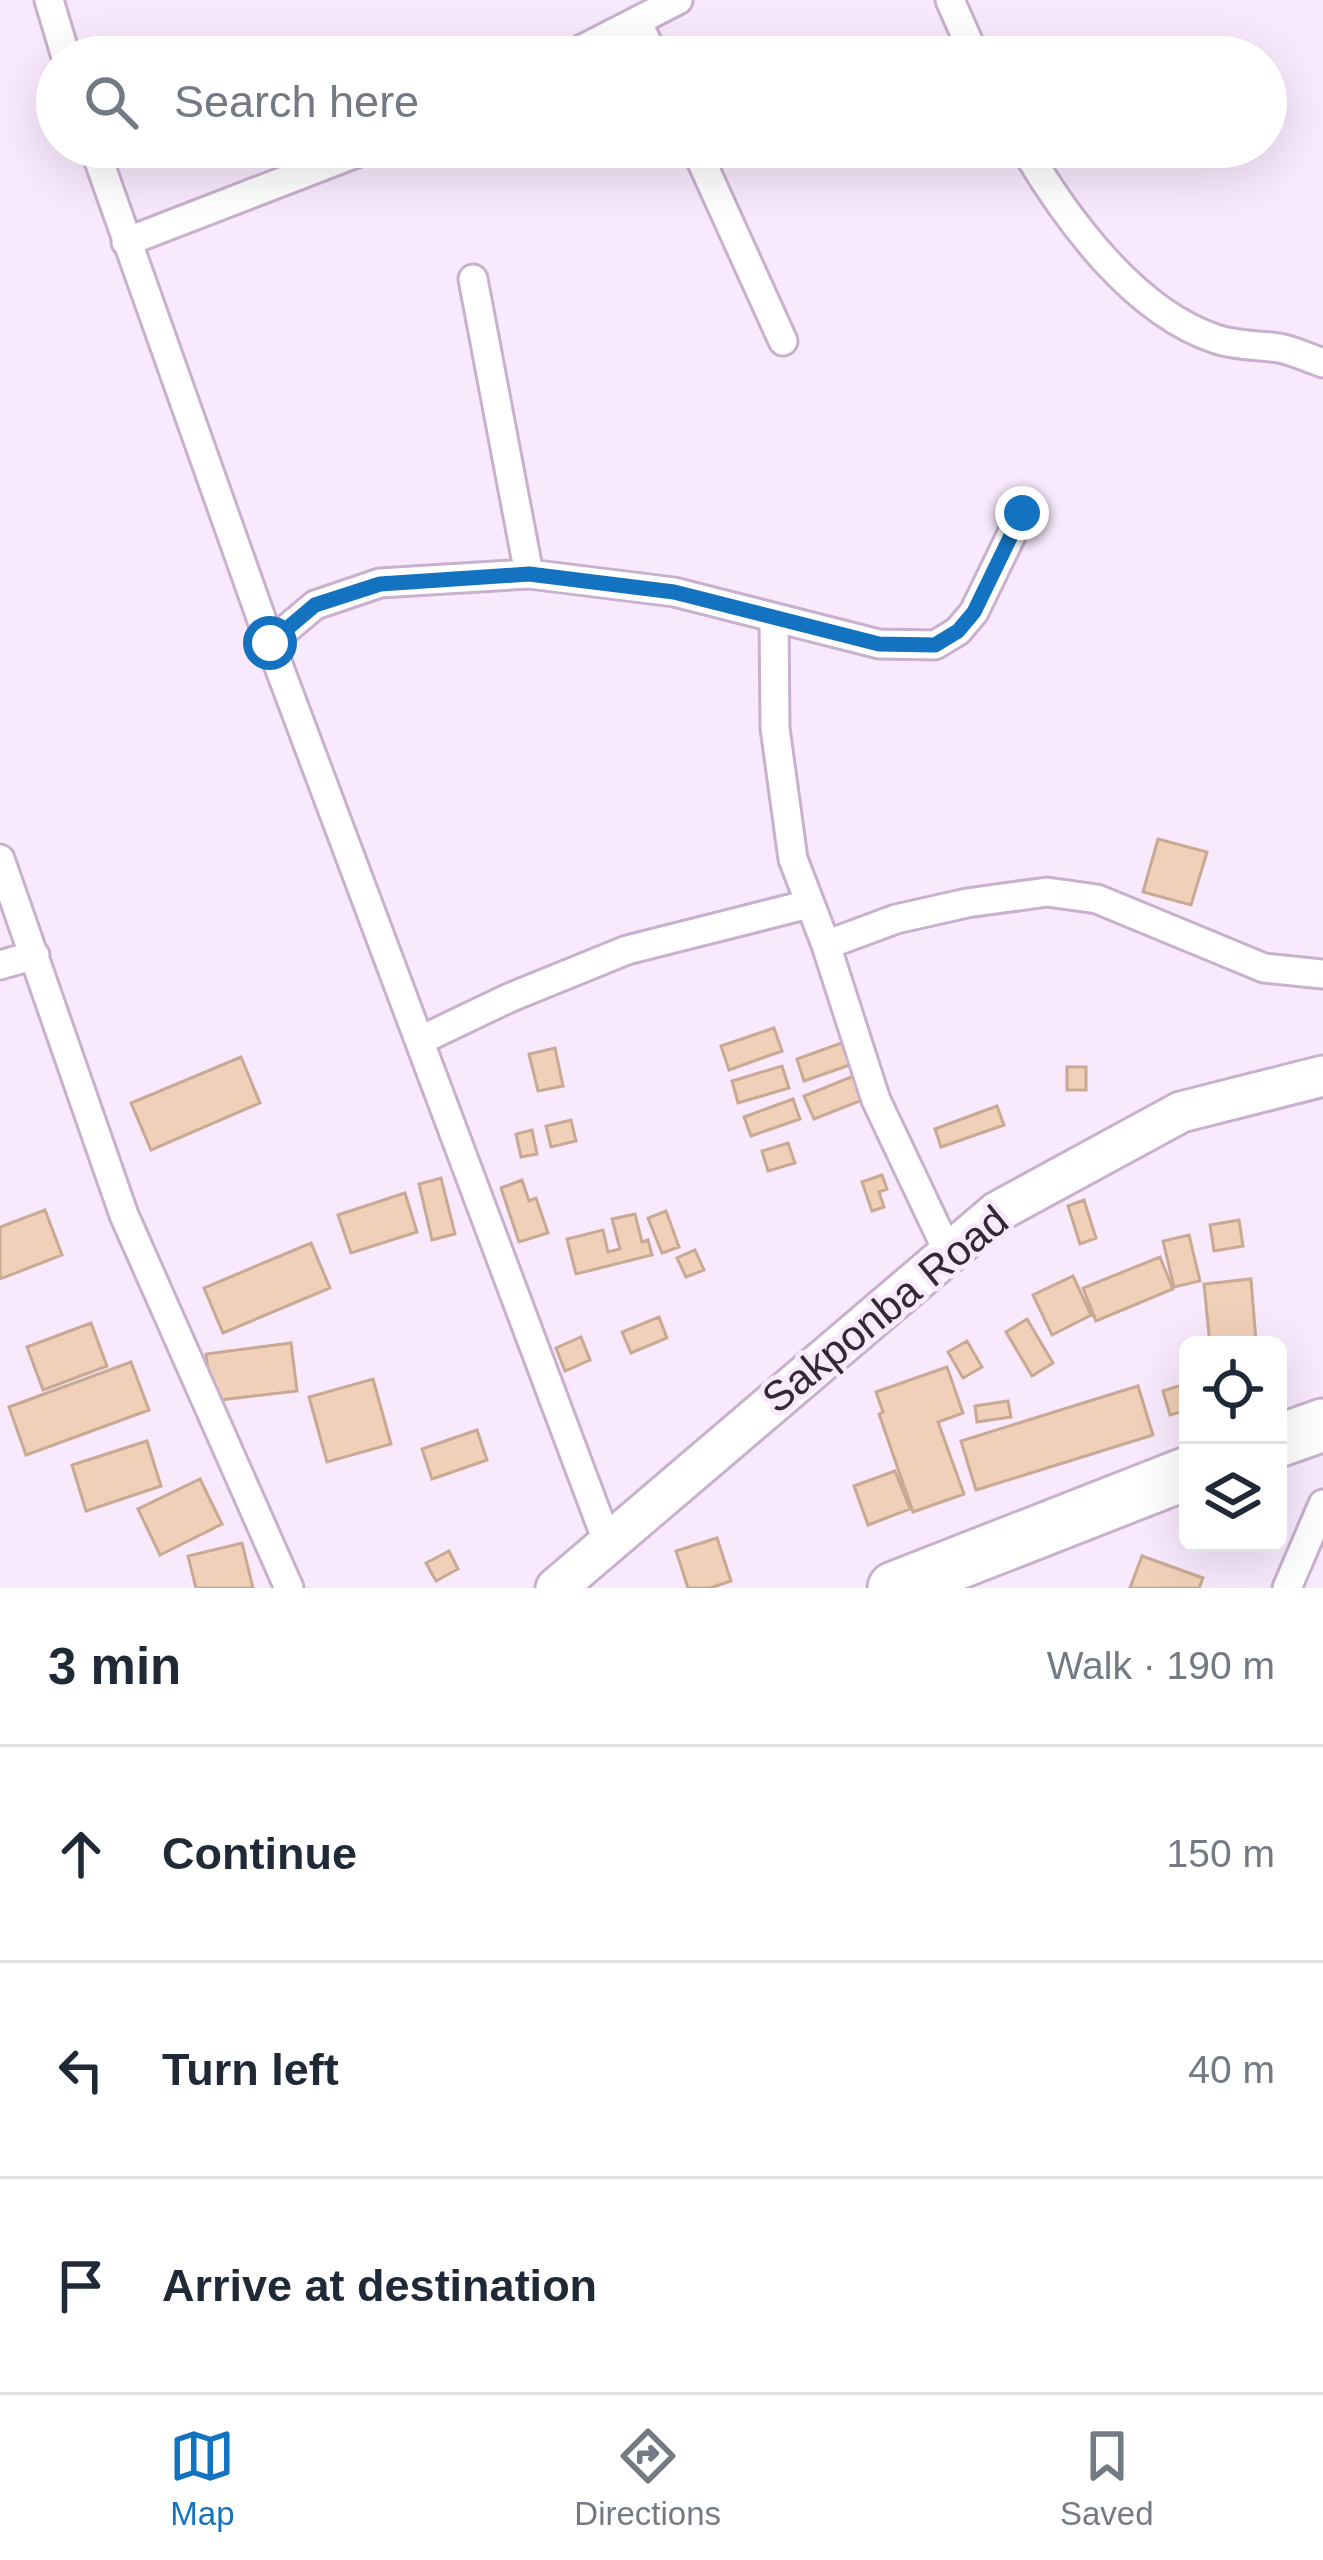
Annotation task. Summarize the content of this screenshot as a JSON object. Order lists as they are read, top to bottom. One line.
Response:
{"streets":{"main road":["Sakponba Road"]},"page":{"search":"Search here","heading":["3 min","Walk · 190 m"],"list":[["Continue","150 m"],["Turn left","40 m"],"Arrive at destination"],"nav":["Map","Directions","Saved"]}}
